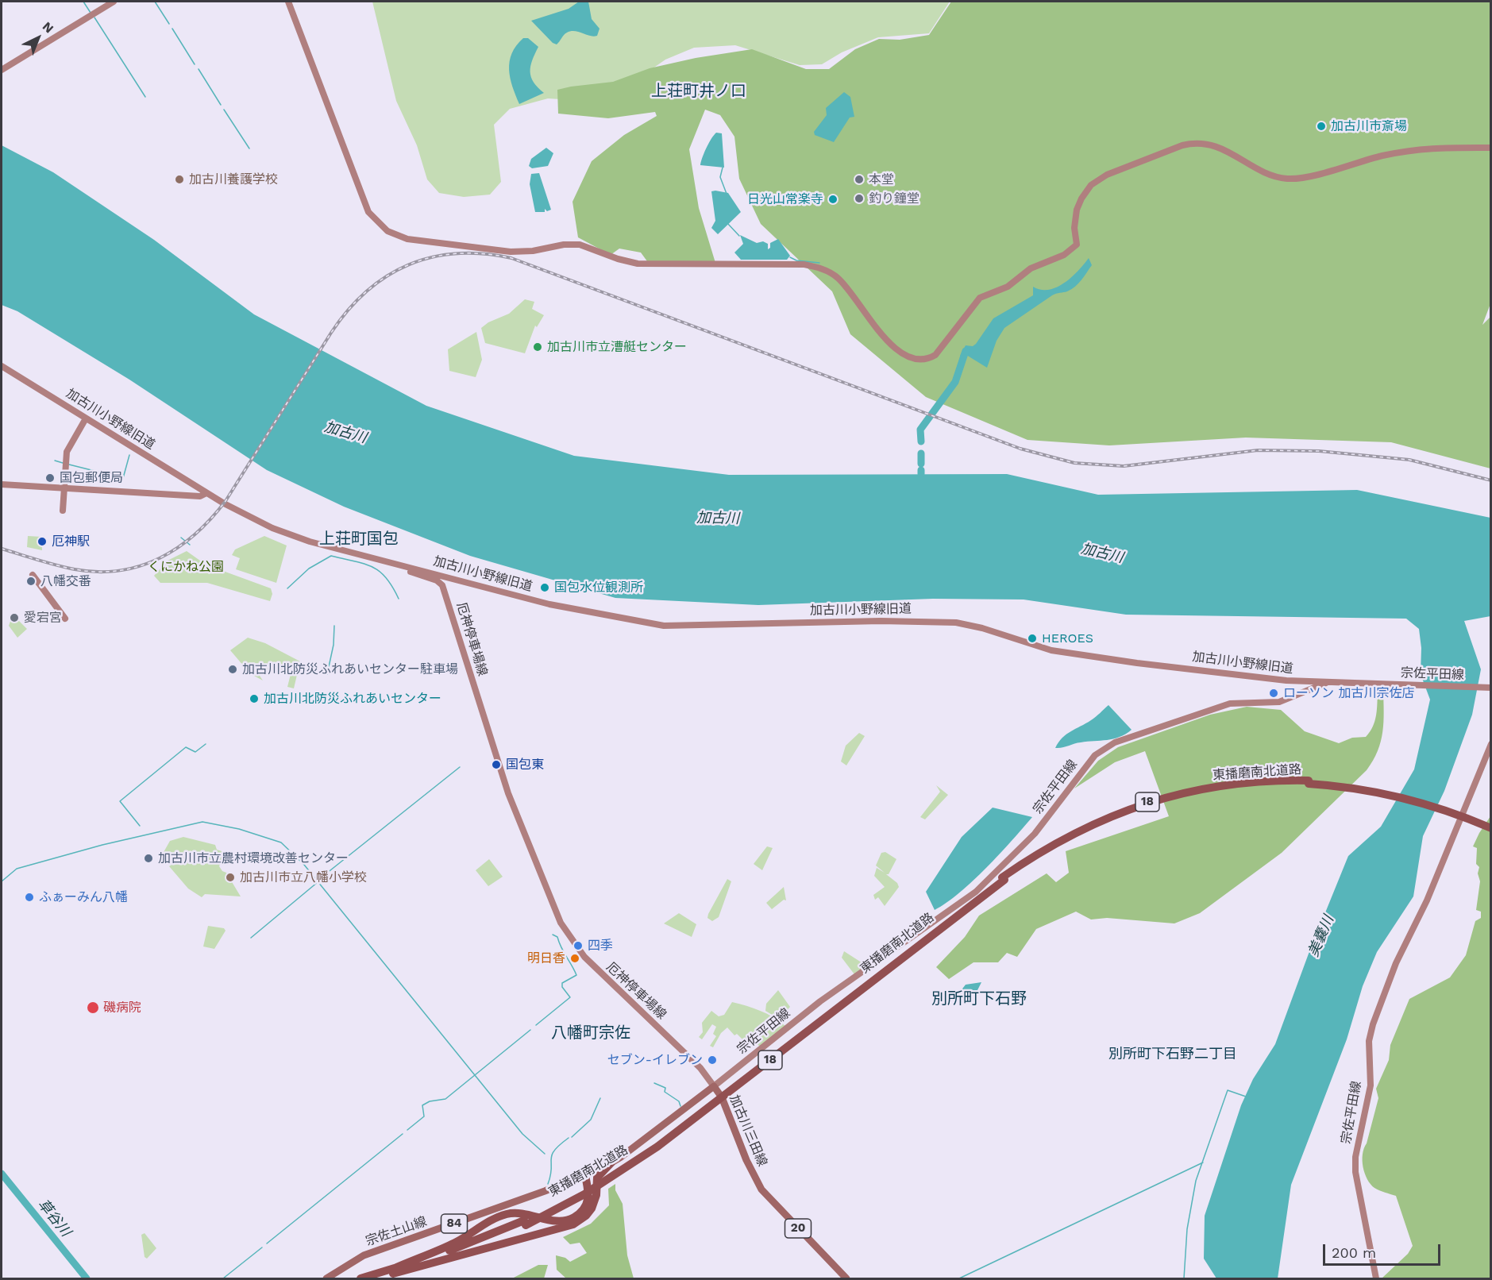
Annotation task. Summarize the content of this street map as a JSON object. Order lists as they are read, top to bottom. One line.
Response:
{"streets":{"highway":["東播磨南北道路","18"],"main road":["加古川三田線","84","20","宗佐土山線"],"street":["加古川小野線旧道","厄神停車場線","宗佐平田線"]},"crossings":[["加古川小野線旧道","厄神停車場線"],["加古川小野線旧道","宗佐平田線"],["厄神停車場線","宗佐平田線"],["厄神停車場線","加古川三田線"],["宗佐平田線","加古川三田線"],["加古川三田線","宗佐土山線"]],"districts":["上荘町井ノ口","上荘町国包","別所町下石野","八幡町宗佐","別所町下石野二丁目"],"water":["加古川","美嚢川","草谷川"],"parks":["くにかね公園"],"places":["加古川市斎場","加古川養護学校","本堂","釣り鐘堂","日光山常楽寺","加古川市立漕艇センター","国包郵便局","厄神駅","八幡交番","国包水位観測所","愛宕宮","HEROES","加古川北防災ふれあいセンター駐車場","ローソン 加古川宗佐店","加古川北防災ふれあいセンター","国包東","加古川市立農村環境改善センター","加古川市立八幡小学校","ふぁーみん八幡","四季","明日香","磯病院","セブン-イレブン"],"scale_bar":"200 m","north":"top right"}
